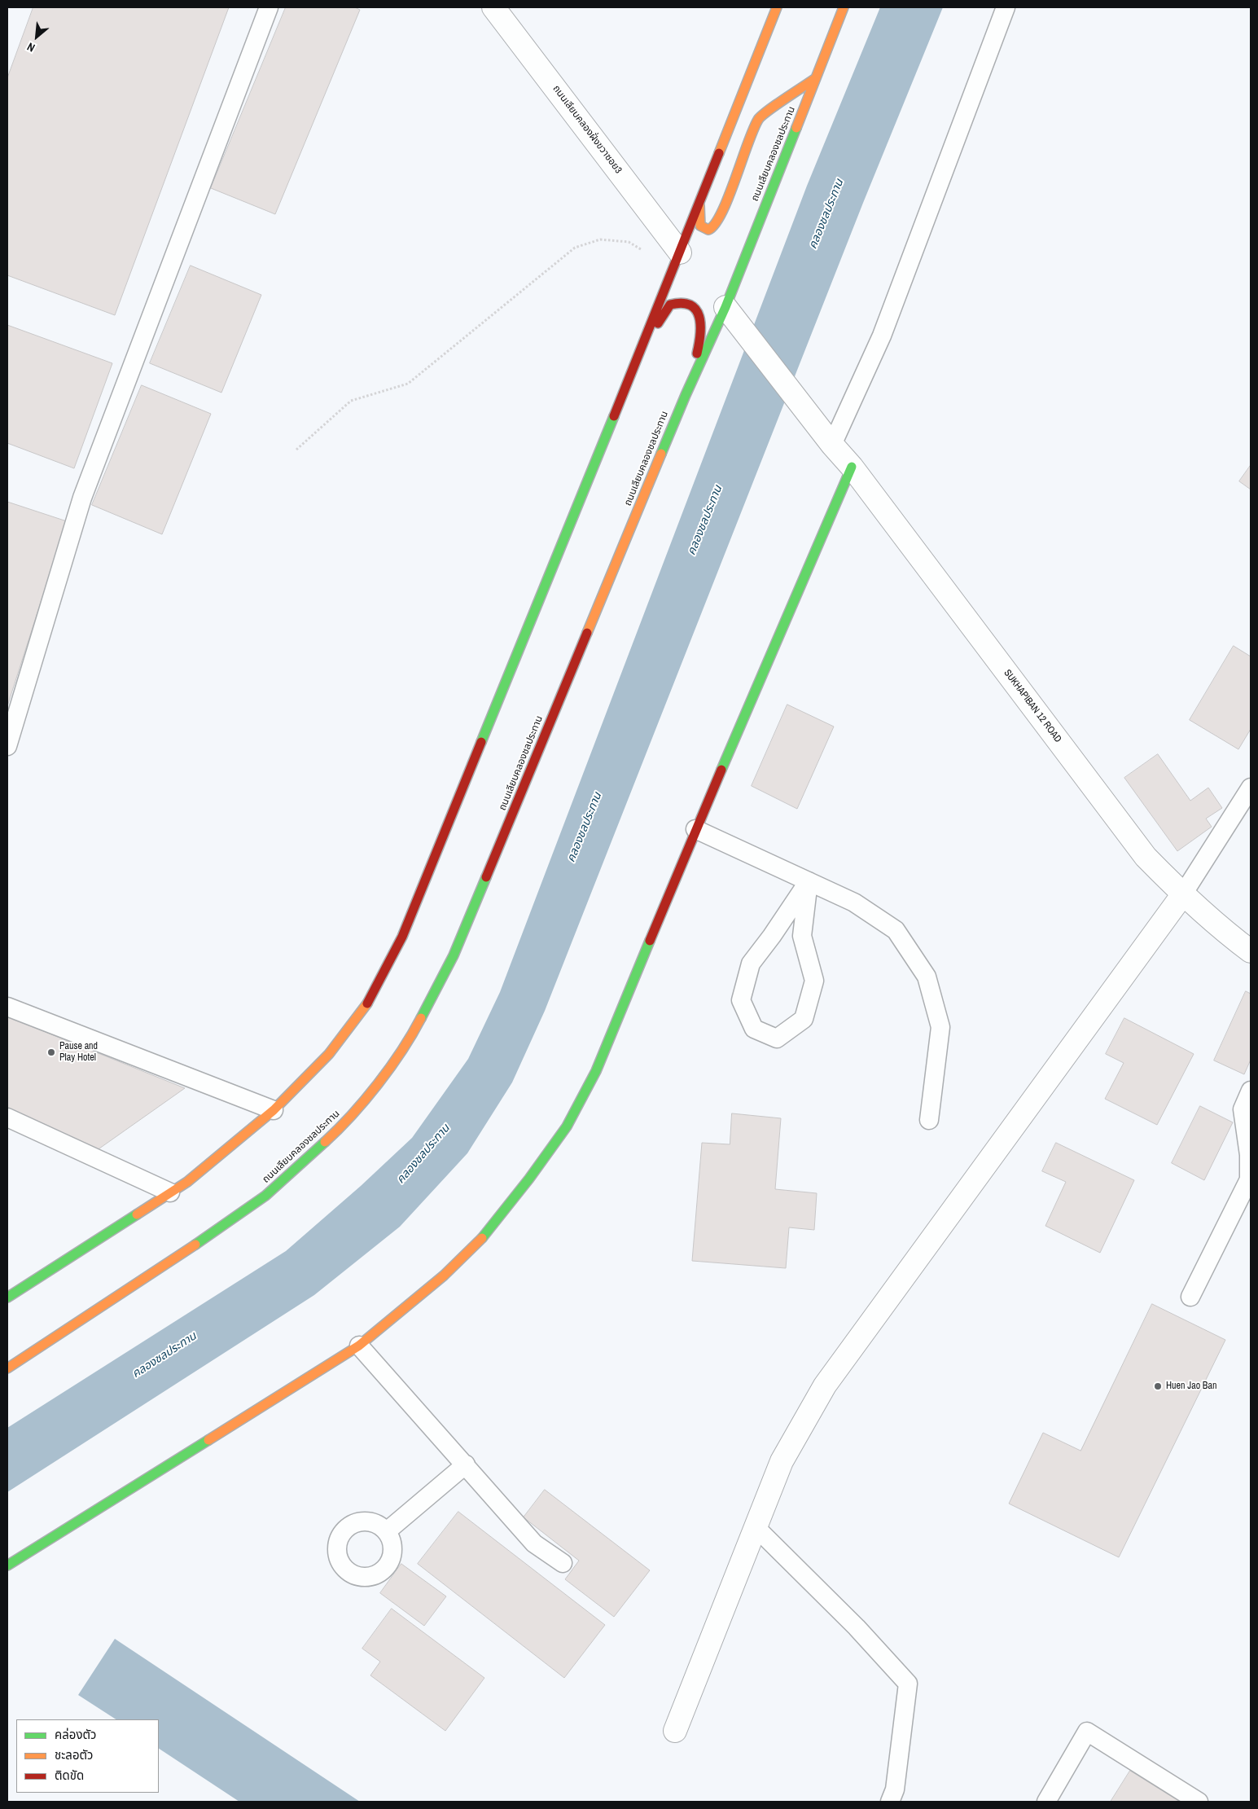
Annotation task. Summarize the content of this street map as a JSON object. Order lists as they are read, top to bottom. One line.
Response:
{"streets":{"main road":["ถนนเลียบคลองชลประทาน"],"street":["ถนนเลียบคลองฝั่งขวาซอย3","SUKHAPIBAN 12 ROAD"]},"crossings":[["ถนนเลียบคลองชลประทาน","SUKHAPIBAN 12 ROAD"]],"water":["คลองชลประทาน"],"places":["Pause and Play Hotel","Huen Jao Ban"],"legend":["คล่องตัว","ชะลอตัว","ติดขัด"],"north":"bottom left"}
